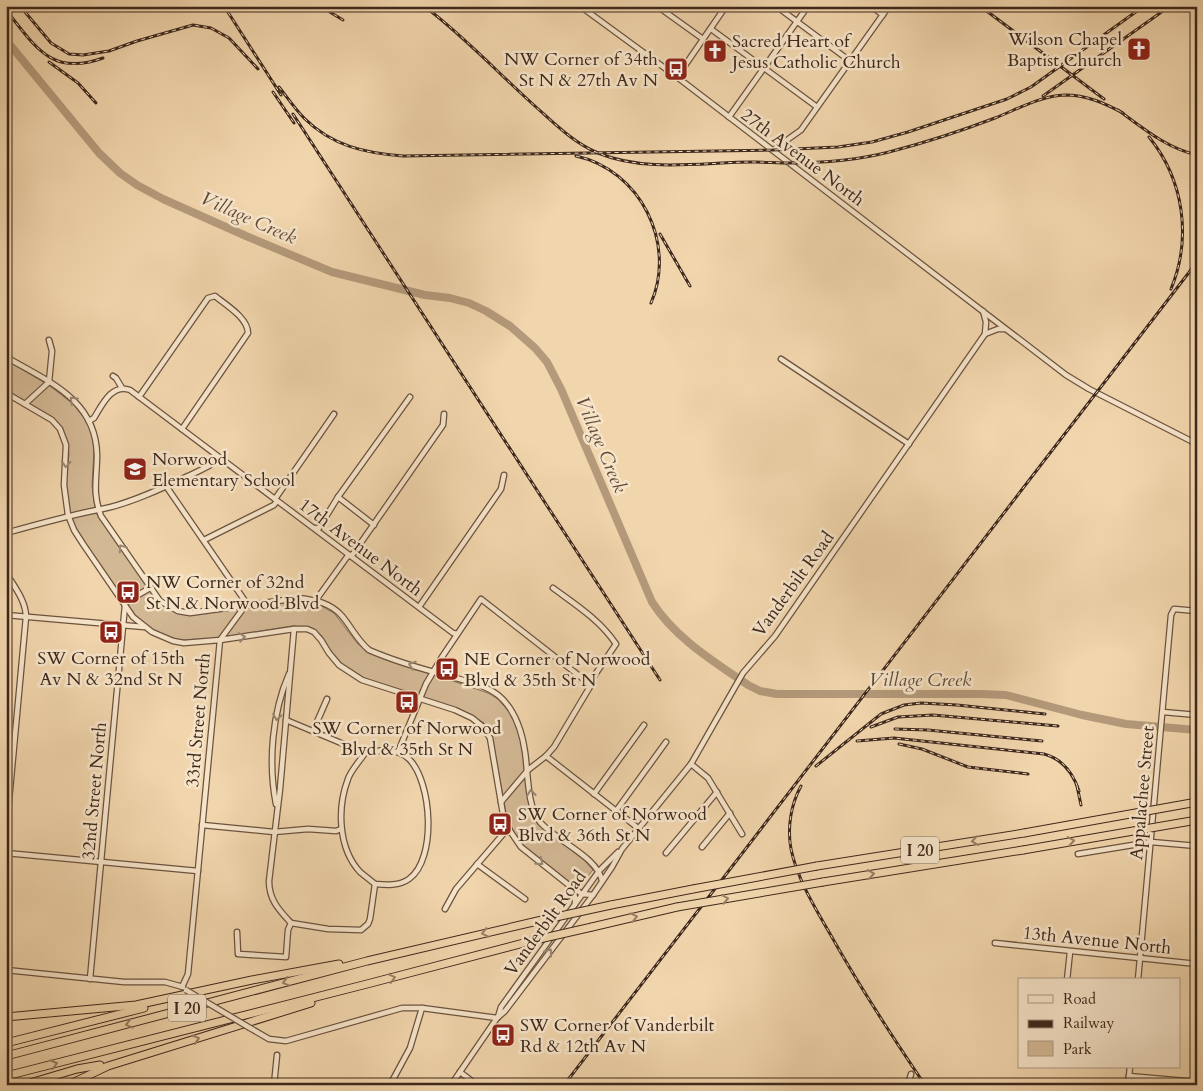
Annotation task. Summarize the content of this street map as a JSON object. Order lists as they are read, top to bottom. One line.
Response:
{"streets":{"highway":["I 20"],"street":["27th Avenue North","17th Avenue North","Vanderbilt Road","33rd Street North","32nd Street North","Appalachee Street","13th Avenue North"]},"crossings":[["Appalachee Street","13th Avenue North"]],"water":["Village Creek"],"places":{"church":["Wilson Chapel Baptist Church","Sacred Heart of Jesus Catholic Church"],"bus stop":["NW Corner of 34th St N & 27th Av N","NW Corner of 32nd St N & Norwood Blvd","SW Corner of 15th Av N & 32nd St N","NE Corner of Norwood Blvd & 35th St N","SW Corner of Norwood Blvd & 35th St N","SW Corner of Norwood Blvd & 36th St N","SW Corner of Vanderbilt Rd & 12th Av N"],"school or university":["Norwood Elementary School"]},"legend":["Road","Railway","Park"]}
